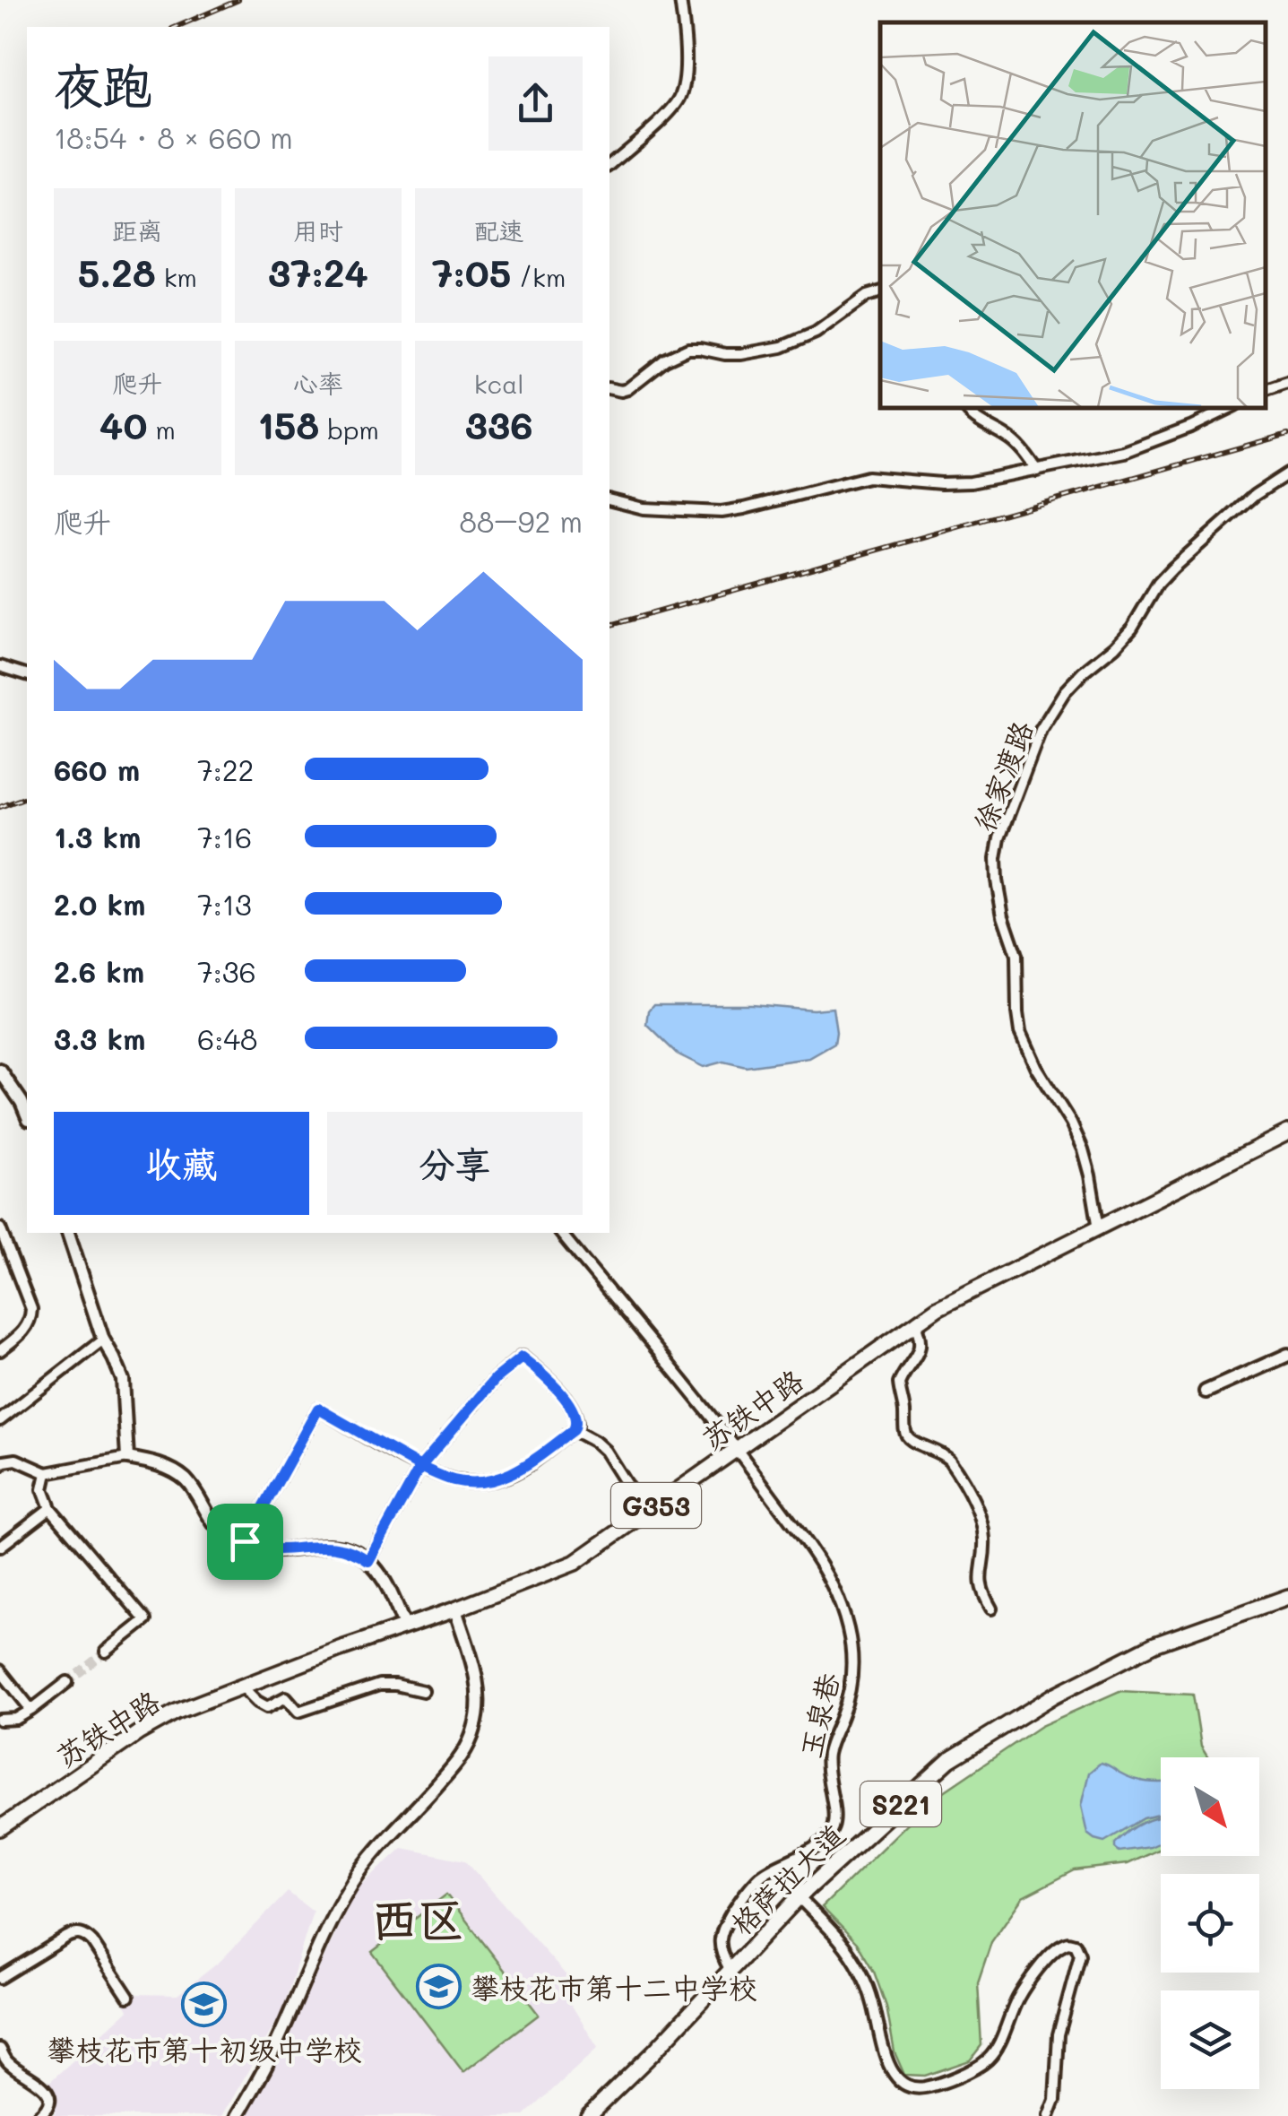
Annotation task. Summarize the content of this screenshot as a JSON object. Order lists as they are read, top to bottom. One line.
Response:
{"streets":{"main road":["苏铁中路","G353","S221","格萨拉大道"],"street":["徐家渡路","玉泉巷"]},"crossings":[["徐家渡路","苏铁中路"],["苏铁中路","玉泉巷"],["玉泉巷","格萨拉大道"]],"districts":["西区"],"places":{"school or university":["攀枝花市第十二中学校","攀枝花市第十初级中学校"]},"north":"bottom right","page":{"heading":["夜跑","18:54 · 8 × 660 m"],"stats":[["距离","5.28 km"],["用时","37:24"],["配速","7:05 /km"],["爬升","40 m"],["心率","158 bpm"],["kcal","336"]],"chart":["爬升","88–92 m"],"list":[{"name":"660 m","note":"7:22"},{"name":"1.3 km","note":"7:16"},{"name":"2.0 km","note":"7:13"},{"name":"2.6 km","note":"7:36"},{"name":"3.3 km","note":"6:48"}],"buttons":["收藏","分享"]}}
